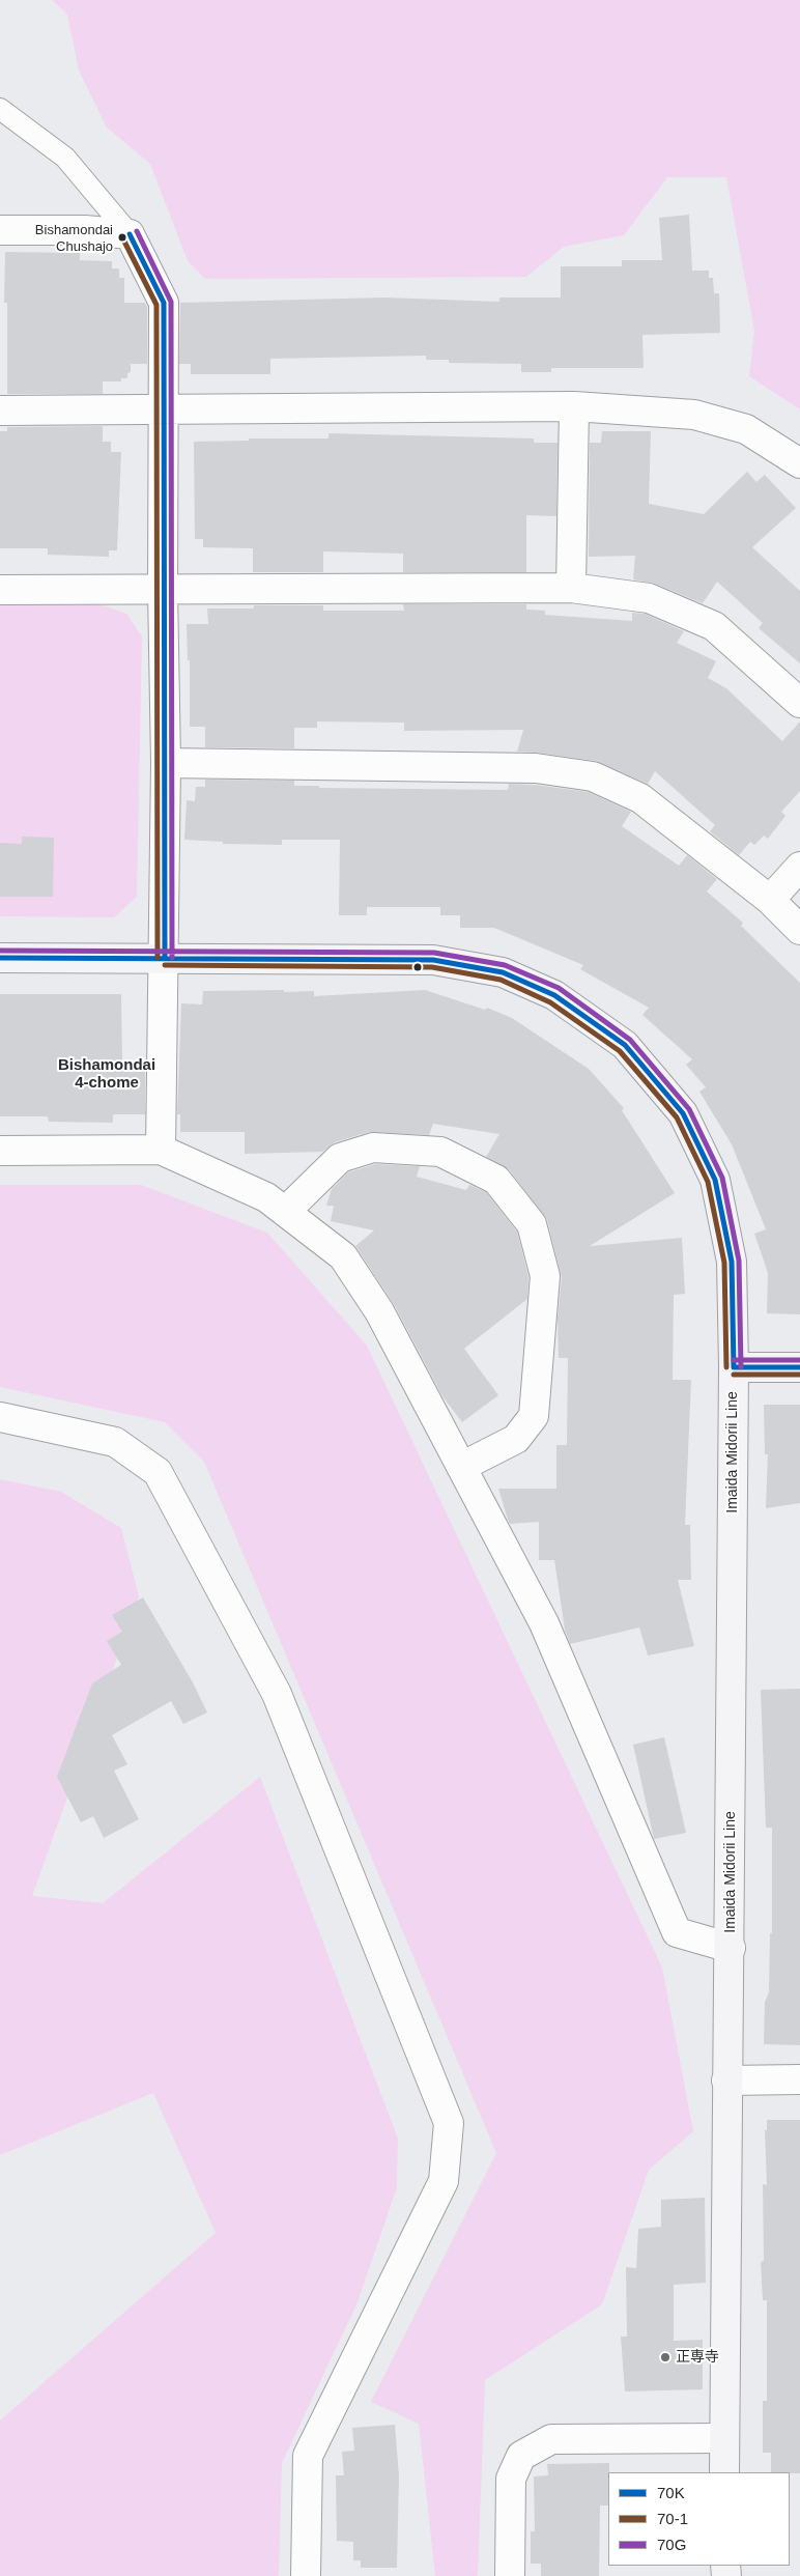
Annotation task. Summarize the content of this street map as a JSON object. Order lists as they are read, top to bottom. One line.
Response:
{"streets":{"main road":["Imaida Midorii Line"]},"districts":["Bishamondai 4-chome"],"places":["Bishamondai Chushajo","正専寺"],"lines":["transit line 70G","transit line 70K","transit line 70-1"],"legend":["70K","70-1","70G"]}
